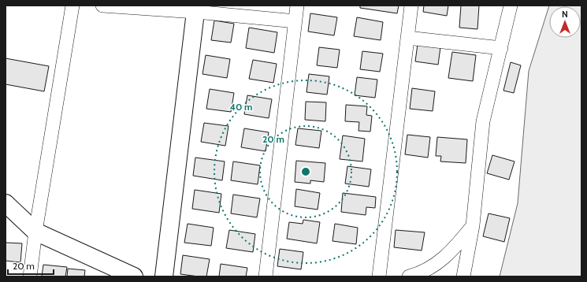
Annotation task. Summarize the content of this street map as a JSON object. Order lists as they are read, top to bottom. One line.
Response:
{"scale_bar":"20 m","north":"top","rings":["40 m","20 m"]}
